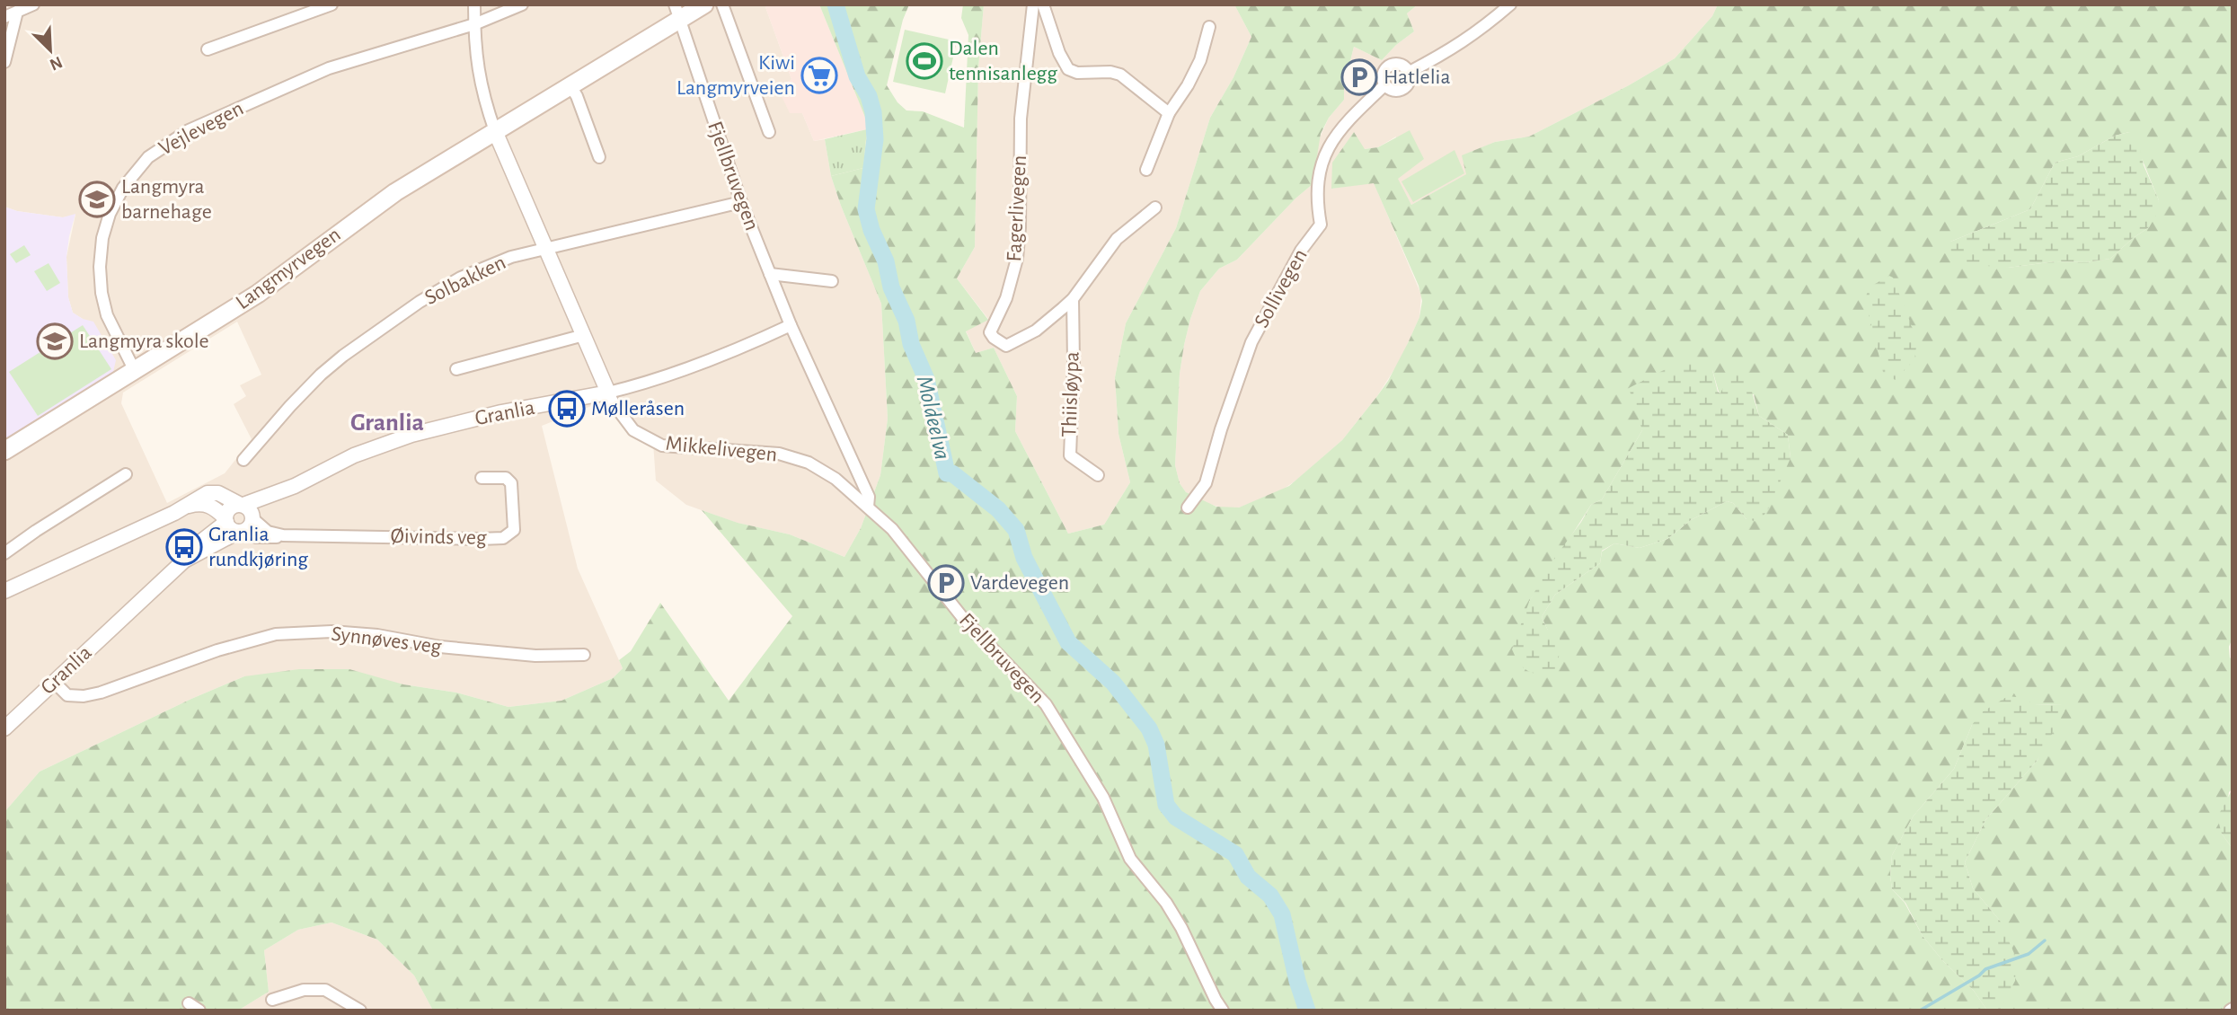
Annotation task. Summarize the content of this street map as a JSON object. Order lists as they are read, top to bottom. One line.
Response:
{"streets":{"main road":["Langmyrvegen"],"street":["Vejlevegen","Fjellbruvegen","Fagerlivegen","Solbakken","Sollivegen","Thiisløypa","Granlia","Mikkelivegen","Øivinds veg","Synnøves veg"]},"crossings":[["Vejlevegen","Langmyrvegen"],["Vejlevegen","Mikkelivegen"],["Fjellbruvegen","Langmyrvegen"],["Fjellbruvegen","Solbakken"],["Fjellbruvegen","Granlia"],["Fjellbruvegen","Mikkelivegen"],["Fagerlivegen","Thiisløypa"],["Langmyrvegen","Mikkelivegen"],["Solbakken","Mikkelivegen"],["Granlia","Mikkelivegen"],["Granlia","Øivinds veg"],["Granlia","Synnøves veg"]],"districts":["Granlia"],"water":["Moldeelva"],"places":{"sports":["Dalen tennisanlegg"],"supermarket":["Kiwi Langmyrveien"],"parking":["Hatlelia","Vardevegen"],"school or university":["Langmyra barnehage","Langmyra skole"],"bus stop":["Mølleråsen","Granlia rundkjøring"]},"north":"bottom right"}
